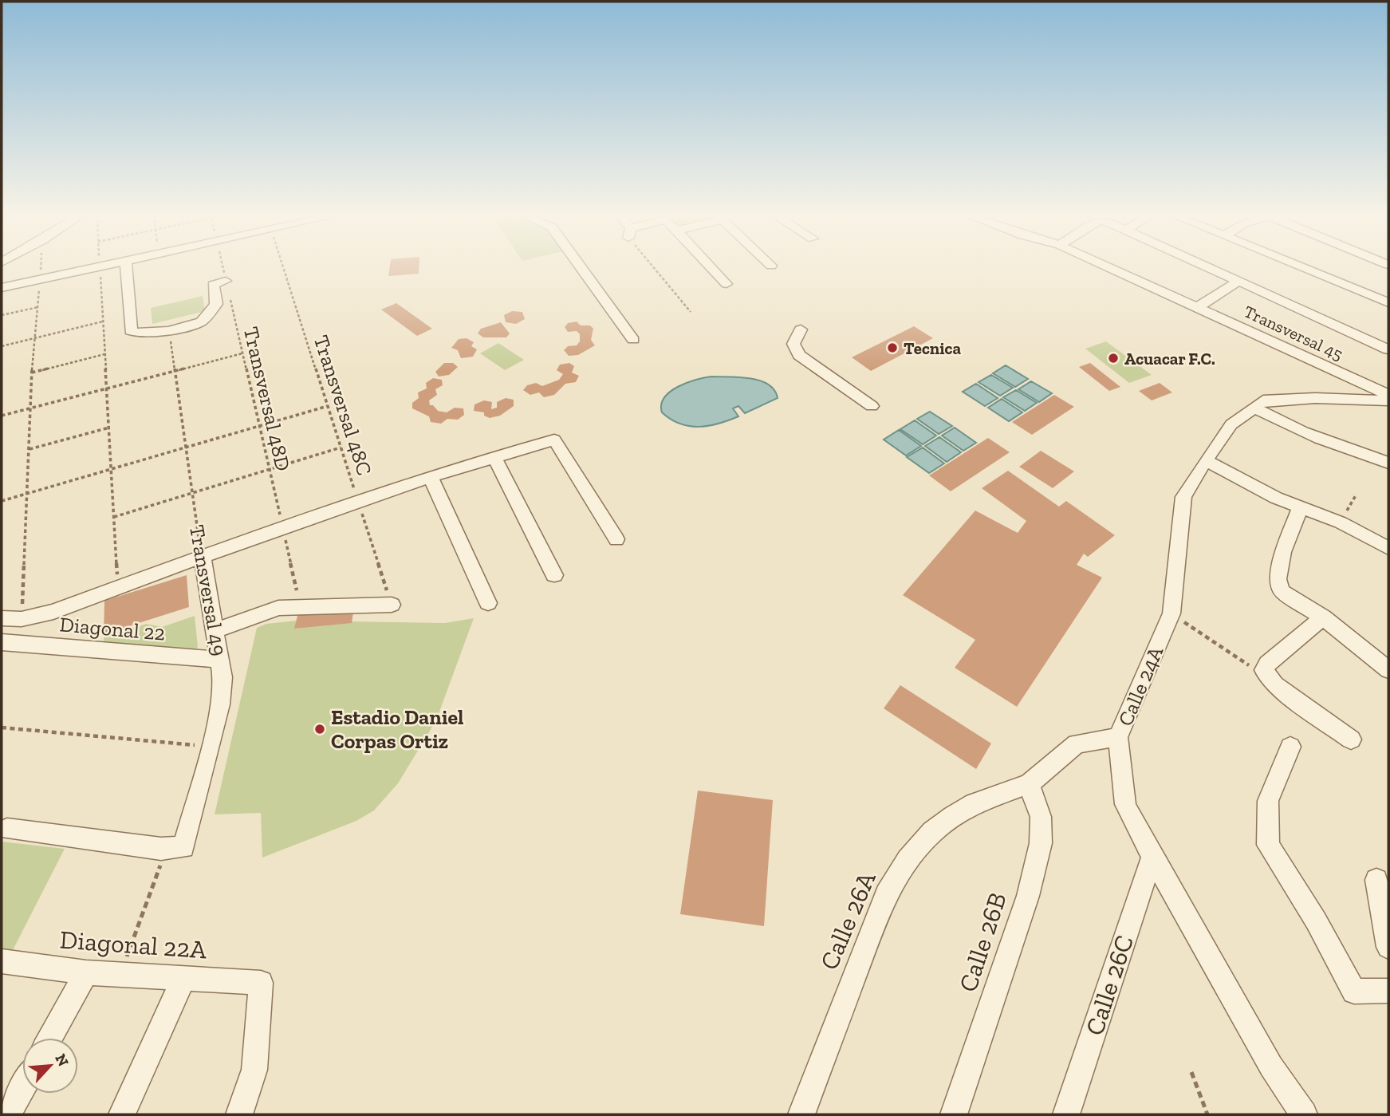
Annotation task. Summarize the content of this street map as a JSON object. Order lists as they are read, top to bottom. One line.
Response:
{"streets":{"street":["Transversal 45","Transversal 49","Diagonal 22","Calle 24A","Calle 26A","Calle 26B","Diagonal 22A","Calle 26C"],"path":["Transversal 48D","Transversal 48C"]},"crossings":[["Transversal 49","Diagonal 22"],["Calle 24A","Calle 26A"],["Calle 24A","Calle 26C"],["Calle 26A","Calle 26B"]],"places":["Tecnica","Acuacar F.C.","Estadio Daniel Corpas Ortiz"],"north":"top right"}
